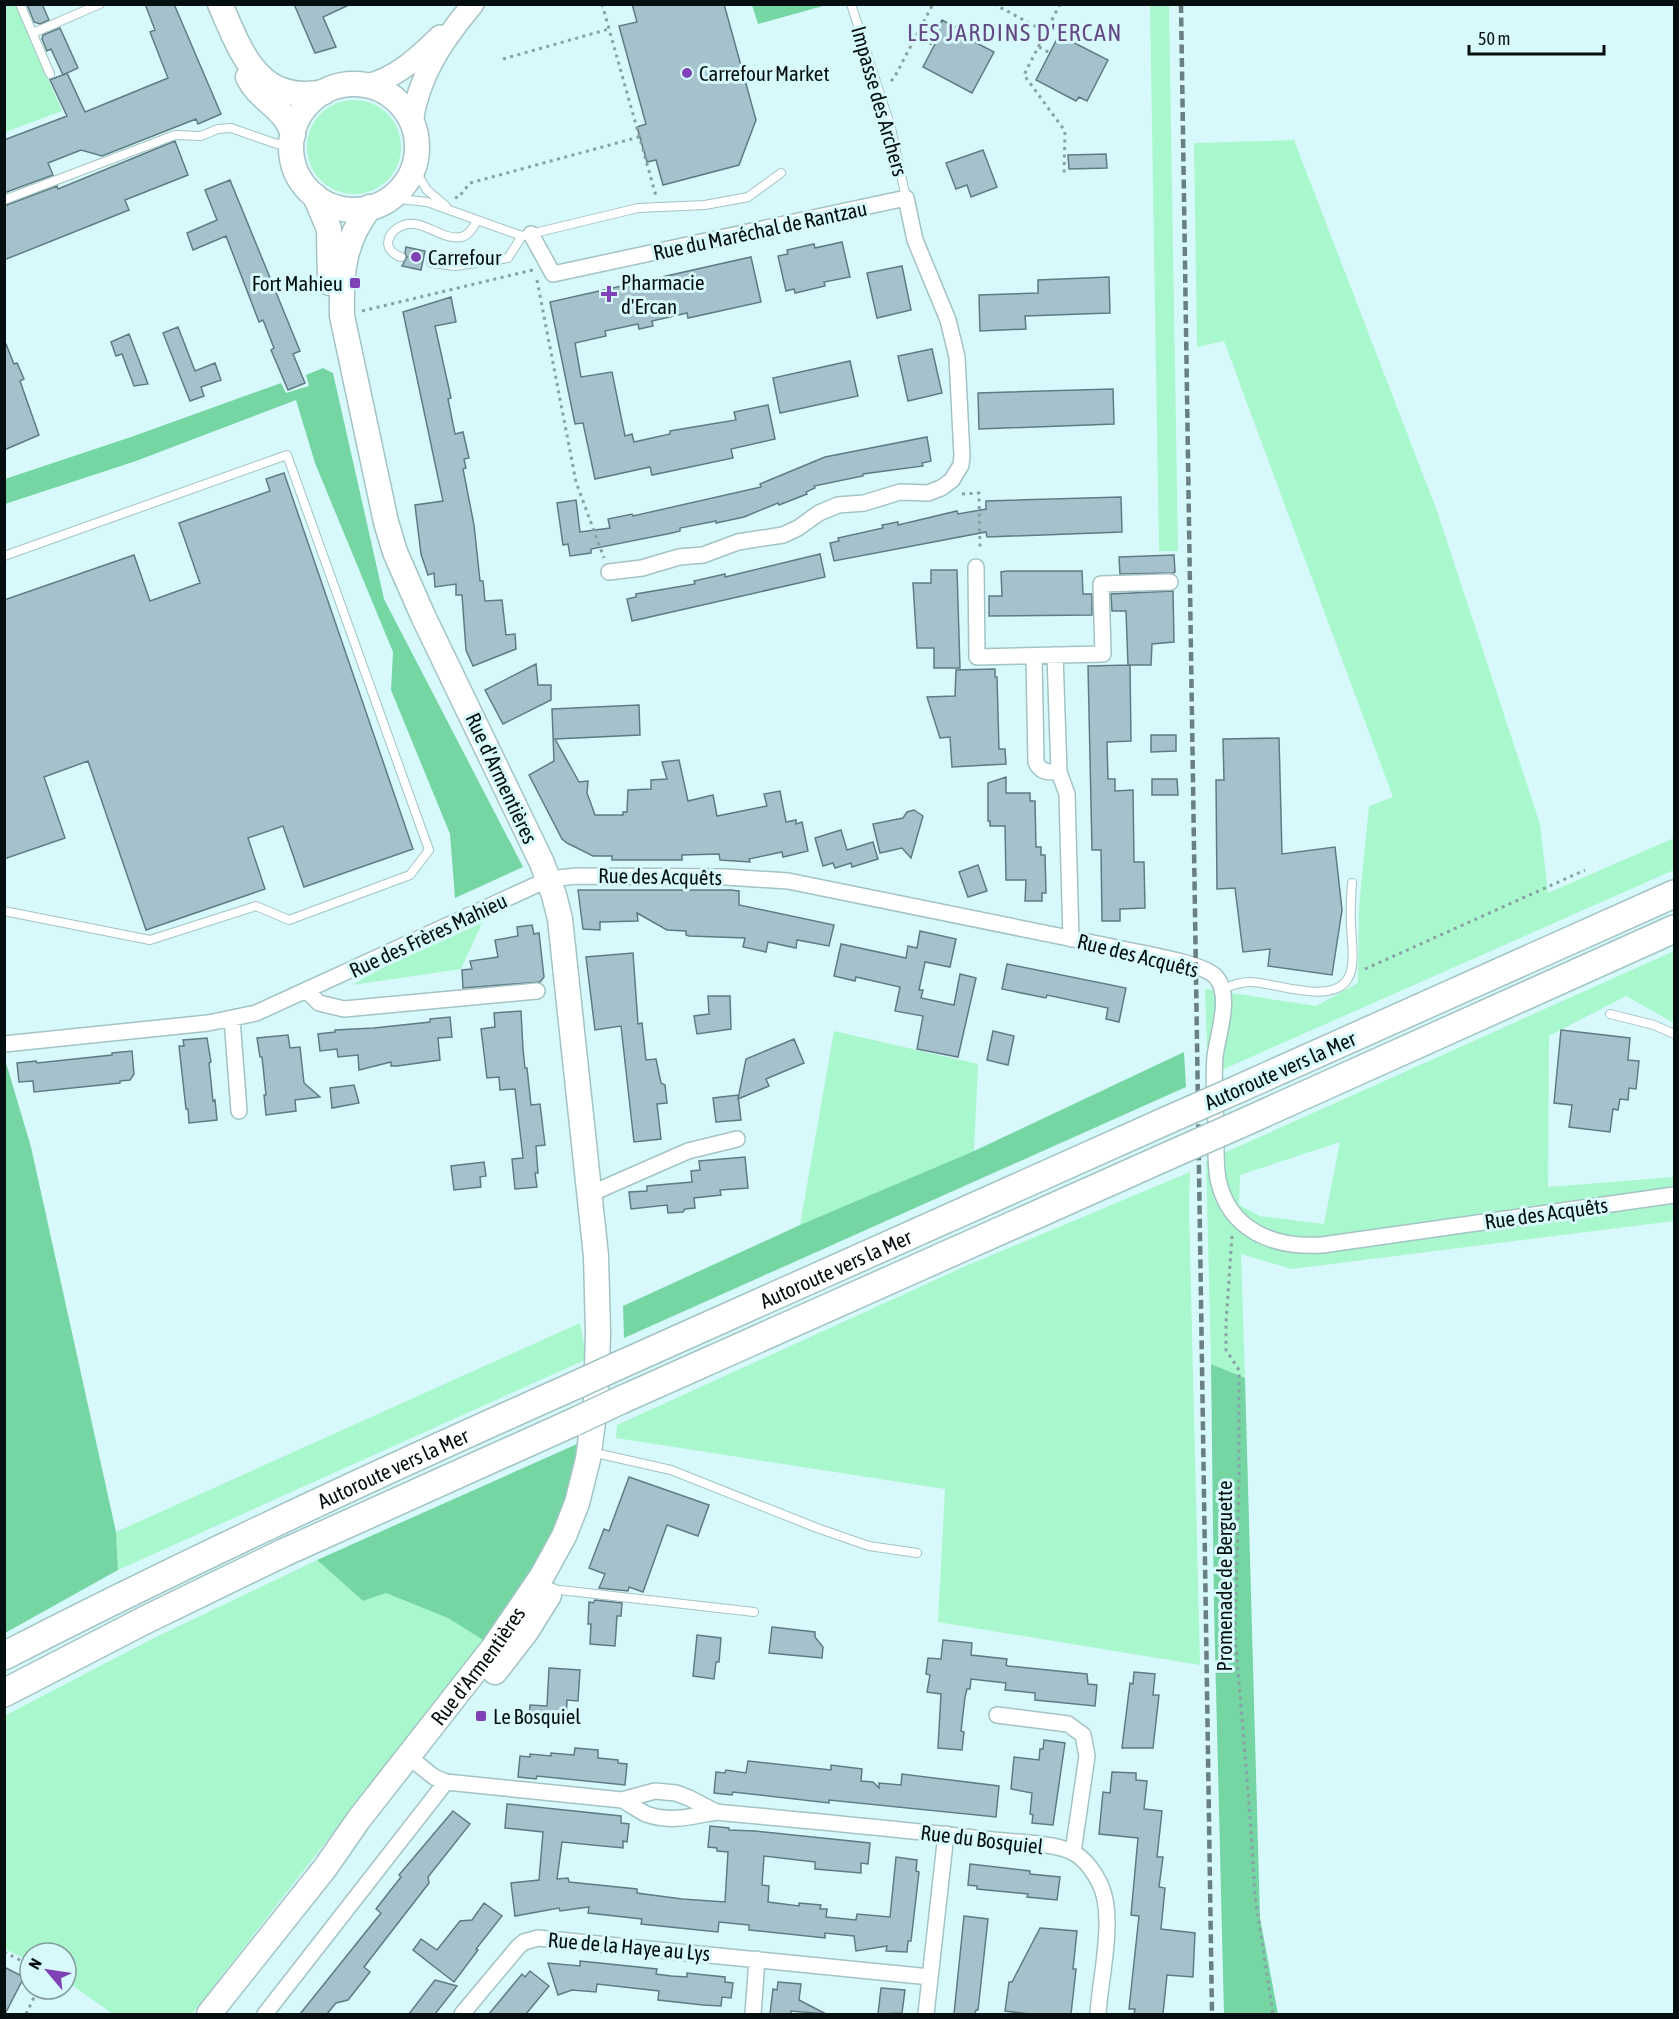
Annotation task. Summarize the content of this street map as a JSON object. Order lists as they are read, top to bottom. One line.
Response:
{"streets":{"highway":["Autoroute vers la Mer"],"main road":["Rue d'Armentières"],"street":["Rue du Maréchal de Rantzau","Rue des Acquêts","Rue des Frères Mahieu","Rue du Bosquiel","Rue de la Haye au Lys"],"lane":["Impasse des Archers"],"path":["Promenade de Berguette"]},"crossings":[["Impasse des Archers","Rue du Maréchal de Rantzau"],["Rue d'Armentières","Rue des Acquêts"],["Rue d'Armentières","Rue des Frères Mahieu"],["Rue d'Armentières","Rue du Bosquiel"],["Rue des Acquêts","Rue des Frères Mahieu"],["Rue des Acquêts","Promenade de Berguette"]],"districts":["LES JARDINS D'ERCAN"],"places":{"other":["Carrefour Market","Carrefour"],"transit":["Fort Mahieu","Le Bosquiel"],"health":["Pharmacie d'Ercan"]},"scale_bar":"50 m","north":"top left"}
